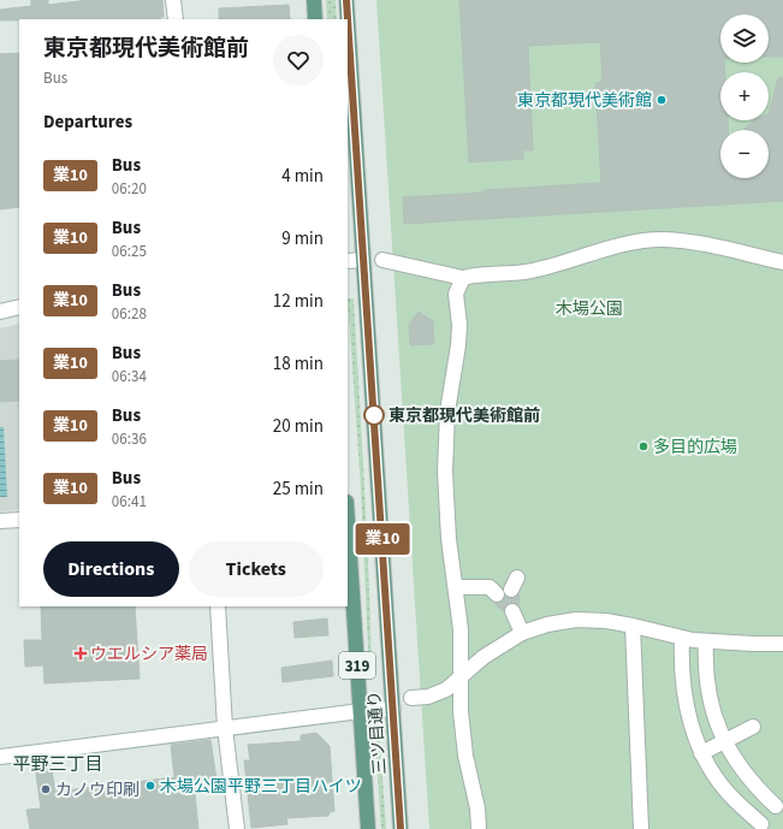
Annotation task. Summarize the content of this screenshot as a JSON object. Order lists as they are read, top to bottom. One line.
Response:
{"streets":{"main road":["319","三ツ目通り"]},"districts":["平野三丁目"],"parks":["木場公園"],"places":{"other":["東京都現代美術館","東京都現代美術館前","多目的広場","木場公園平野三丁目ハイツ","カノウ印刷"],"health":["ウエルシア薬局"]},"lines":["bus line 業10"],"page":{"on_map":"業10","map_buttons":["+","−"],"heading":[["東京都現代美術館前","Bus"],"Departures"],"list":[{"mark":"業10","name":"Bus","note":"06:20","value":"4 min"},{"mark":"業10","name":"Bus","note":"06:25","value":"9 min"},{"mark":"業10","name":"Bus","note":"06:28","value":"12 min"},{"mark":"業10","name":"Bus","note":"06:34","value":"18 min"},{"mark":"業10","name":"Bus","note":"06:36","value":"20 min"},{"mark":"業10","name":"Bus","note":"06:41","value":"25 min"}],"buttons":["Directions","Tickets"]}}
